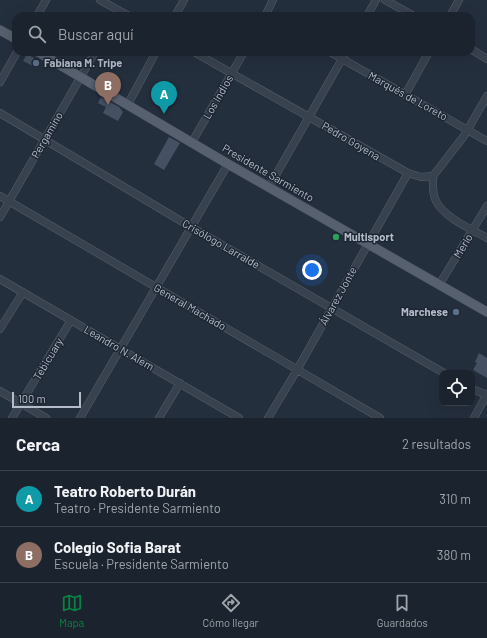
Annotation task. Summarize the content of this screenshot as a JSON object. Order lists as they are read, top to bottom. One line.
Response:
{"streets":{"main road":["Presidente Sarmiento"],"street":["Marqués de Loreto","Los Indios","Pergamino","Pedro Goyena","Crisólogo Larralde","Merlo","Álvarez Jonte","General Machado","Leandro N. Alem","Tebicuary"]},"crossings":[["Los Indios","Pedro Goyena"],["Los Indios","Presidente Sarmiento"],["Pergamino","Presidente Sarmiento"],["Pergamino","Crisólogo Larralde"],["Pergamino","General Machado"],["Pedro Goyena","Álvarez Jonte"],["Presidente Sarmiento","Merlo"],["Presidente Sarmiento","Álvarez Jonte"],["Crisólogo Larralde","Álvarez Jonte"],["Álvarez Jonte","General Machado"],["Leandro N. Alem","Tebicuary"]],"places":["Fabiana M. Tripe","Multisport","Marchese"],"scale_bar":"100 m","page":{"search":"Buscar aquí","pins":["B","A"],"scale":"100 m","heading":["Cerca","2 resultados"],"list":[{"mark":"A","name":"Teatro Roberto Durán","note":"Teatro · Presidente Sarmiento","value":"310 m"},{"mark":"B","name":"Colegio Sofia Barat","note":"Escuela · Presidente Sarmiento","value":"380 m"}],"nav":["Mapa","Cómo llegar","Guardados"]}}
